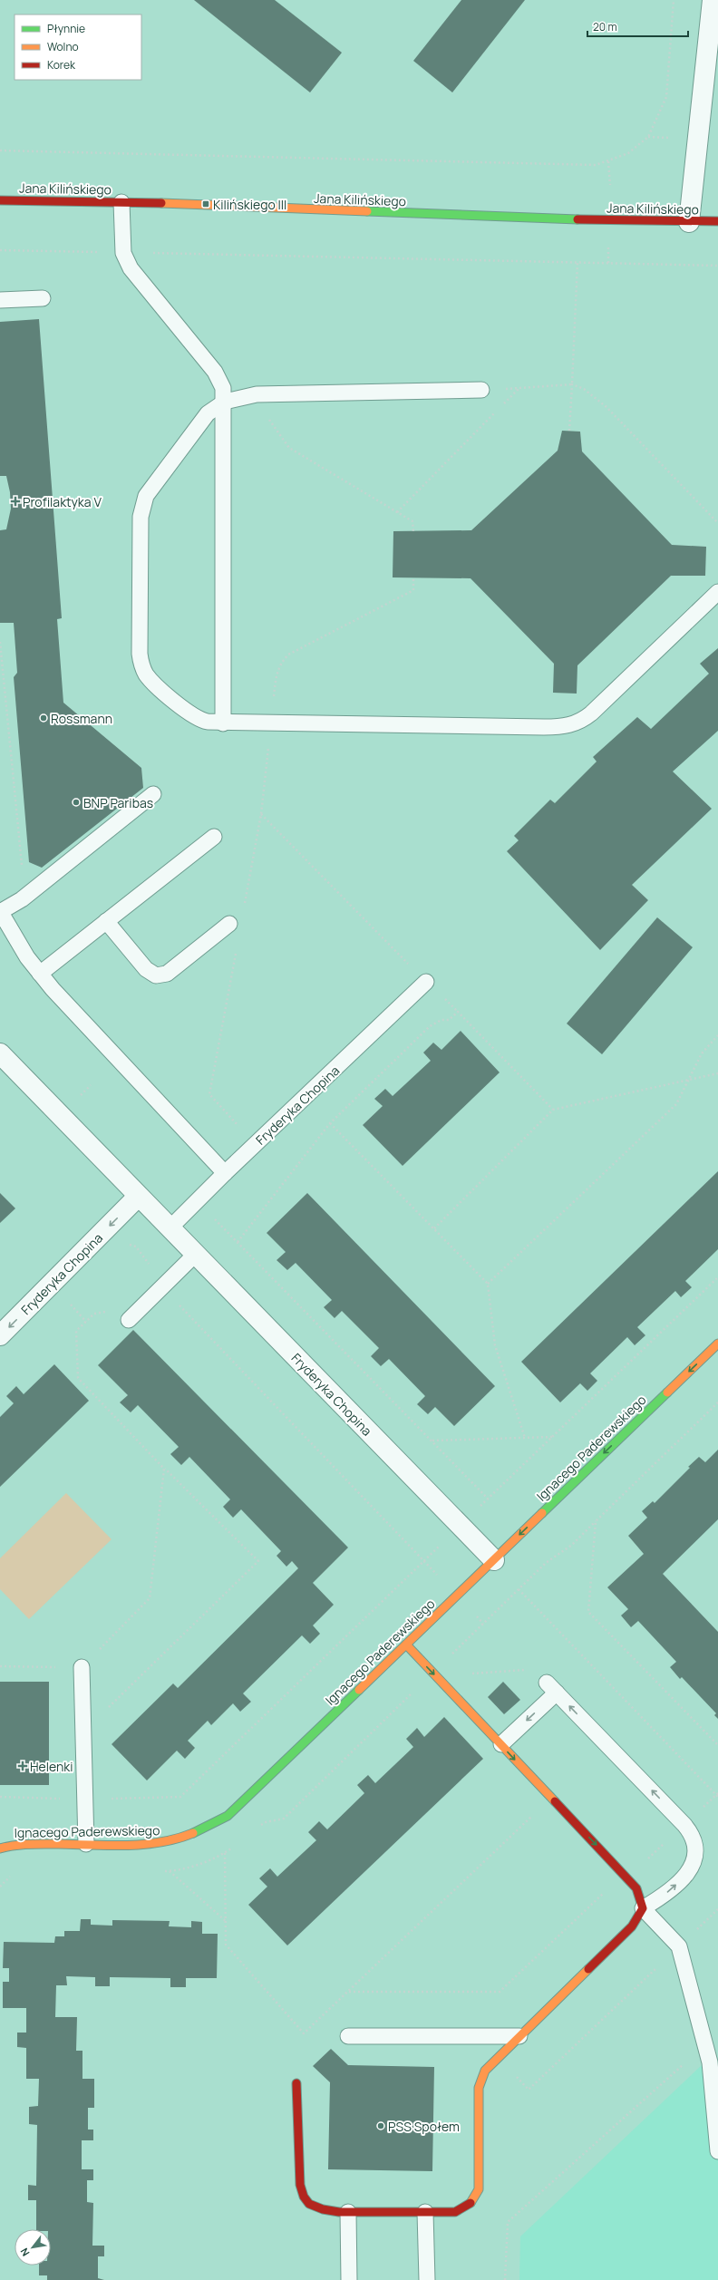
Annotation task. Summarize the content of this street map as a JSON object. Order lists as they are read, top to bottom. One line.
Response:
{"streets":{"street":["Jana Kilińskiego","Fryderyka Chopina","Ignacego Paderewskiego"]},"crossings":[["Fryderyka Chopina","Ignacego Paderewskiego"]],"places":{"transit":["Kilińskiego III"],"health":["Profilaktyka V","Helenki"],"other":["Rossmann","BNP Paribas","PSS Społem"]},"legend":["Płynnie","Wolno","Korek"],"scale_bar":"20 m","north":"bottom left"}
